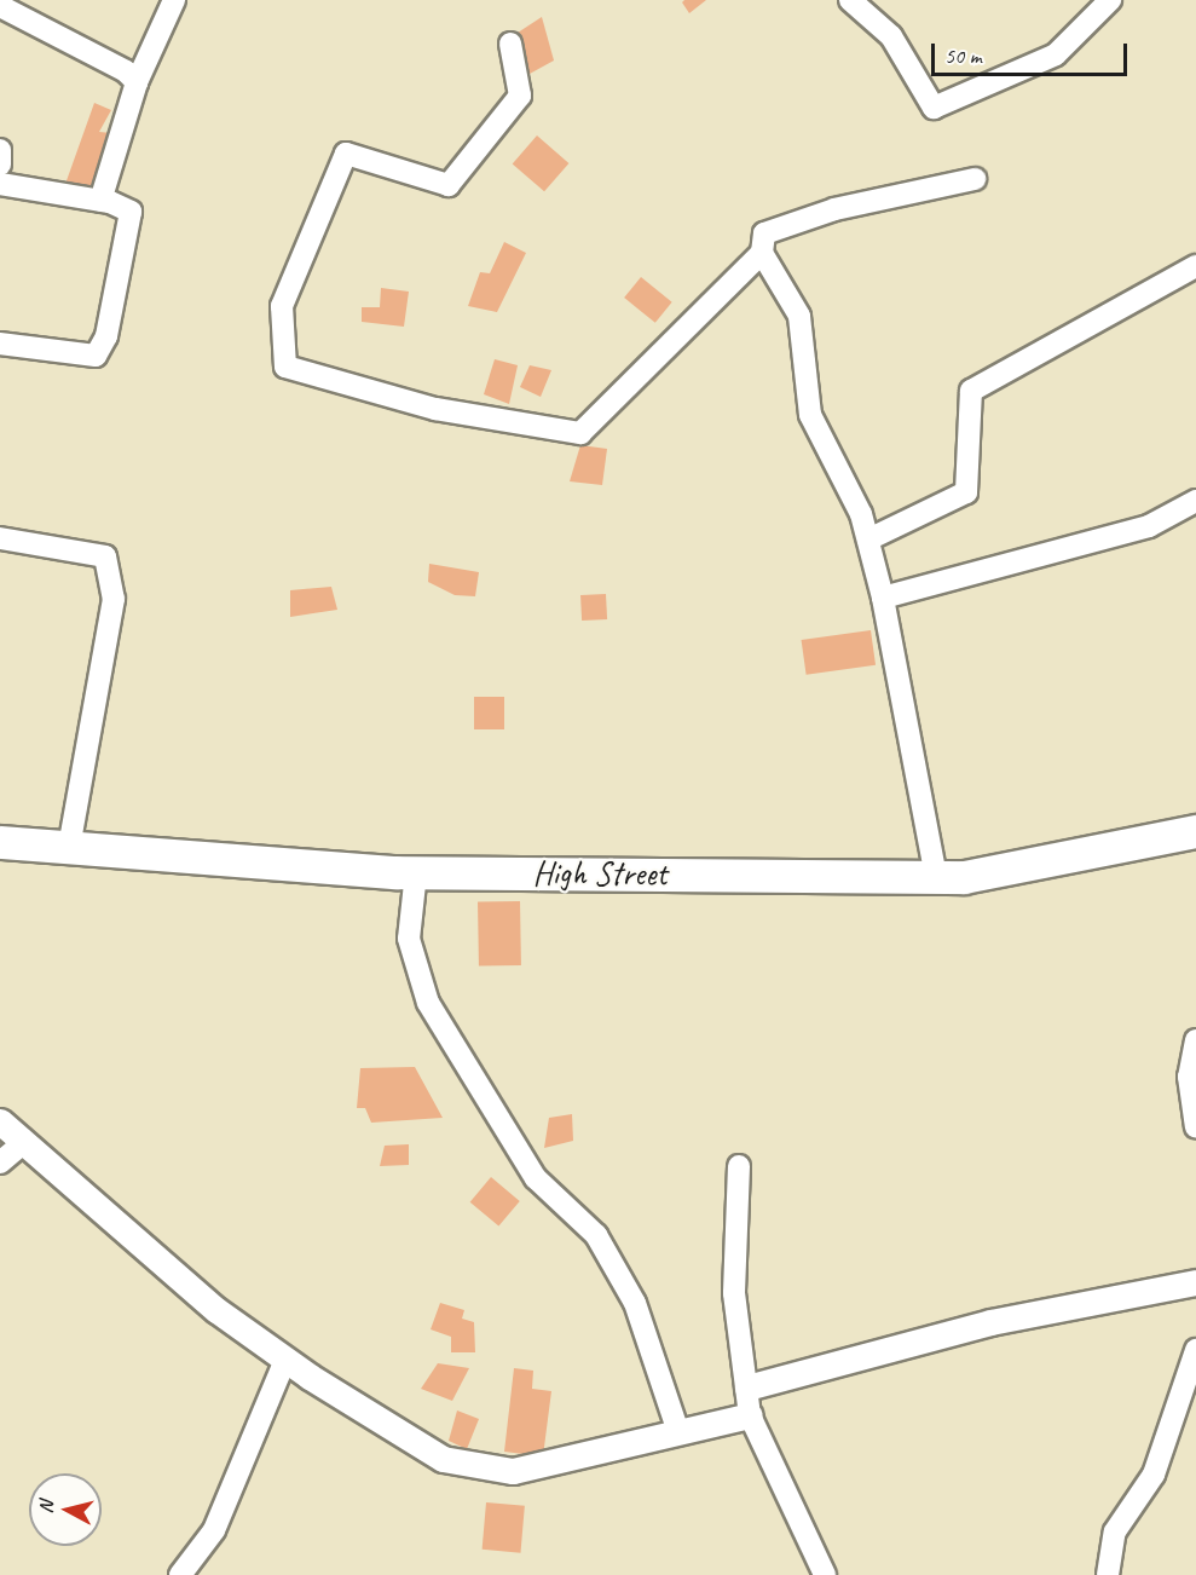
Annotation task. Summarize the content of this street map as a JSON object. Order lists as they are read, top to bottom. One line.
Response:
{"streets":{"main road":["High Street"]},"scale_bar":"50 m","north":"left"}
